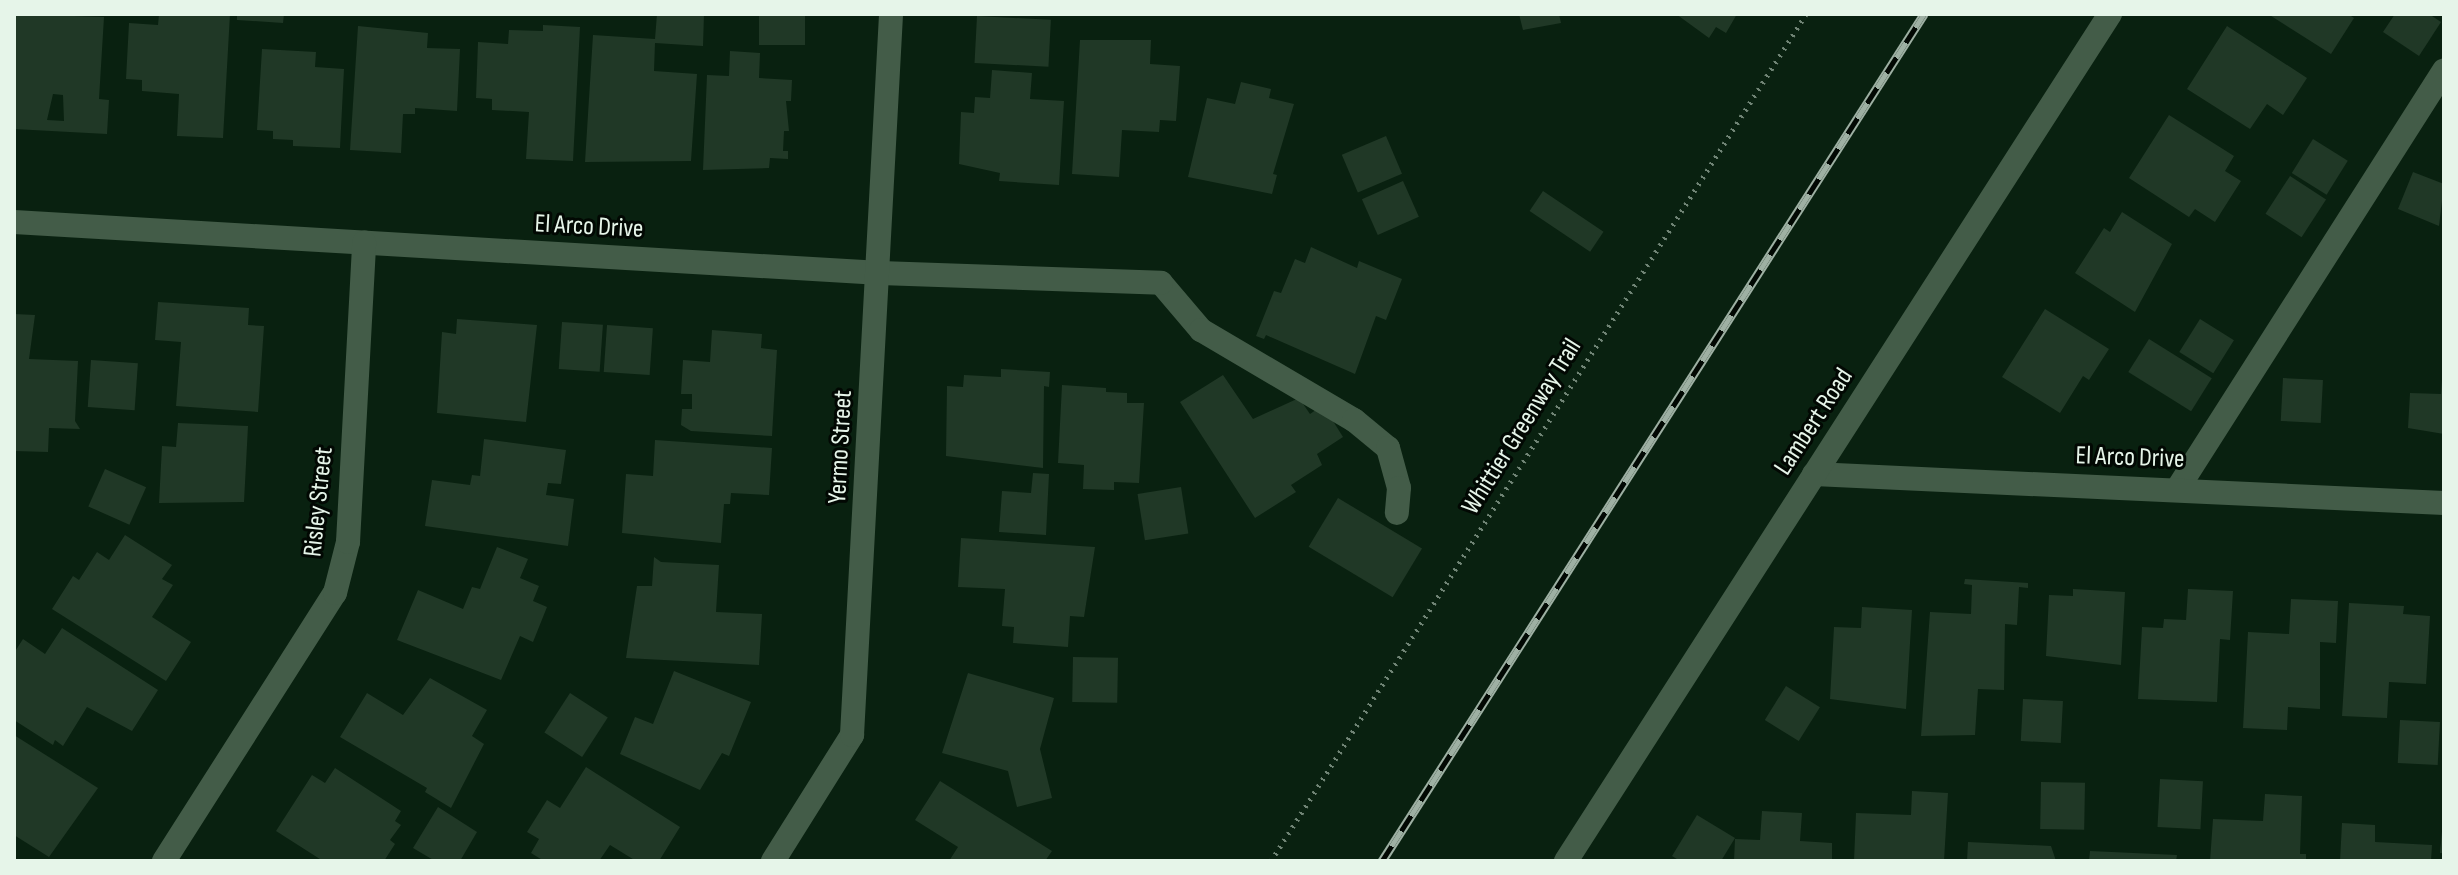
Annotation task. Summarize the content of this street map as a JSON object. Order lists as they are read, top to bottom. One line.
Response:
{"streets":{"street":["El Arco Drive","Lambert Road","Yermo Street","Risley Street"],"path":["Whittier Greenway Trail"]},"crossings":[["El Arco Drive","Lambert Road"],["El Arco Drive","Yermo Street"],["El Arco Drive","Risley Street"]]}
